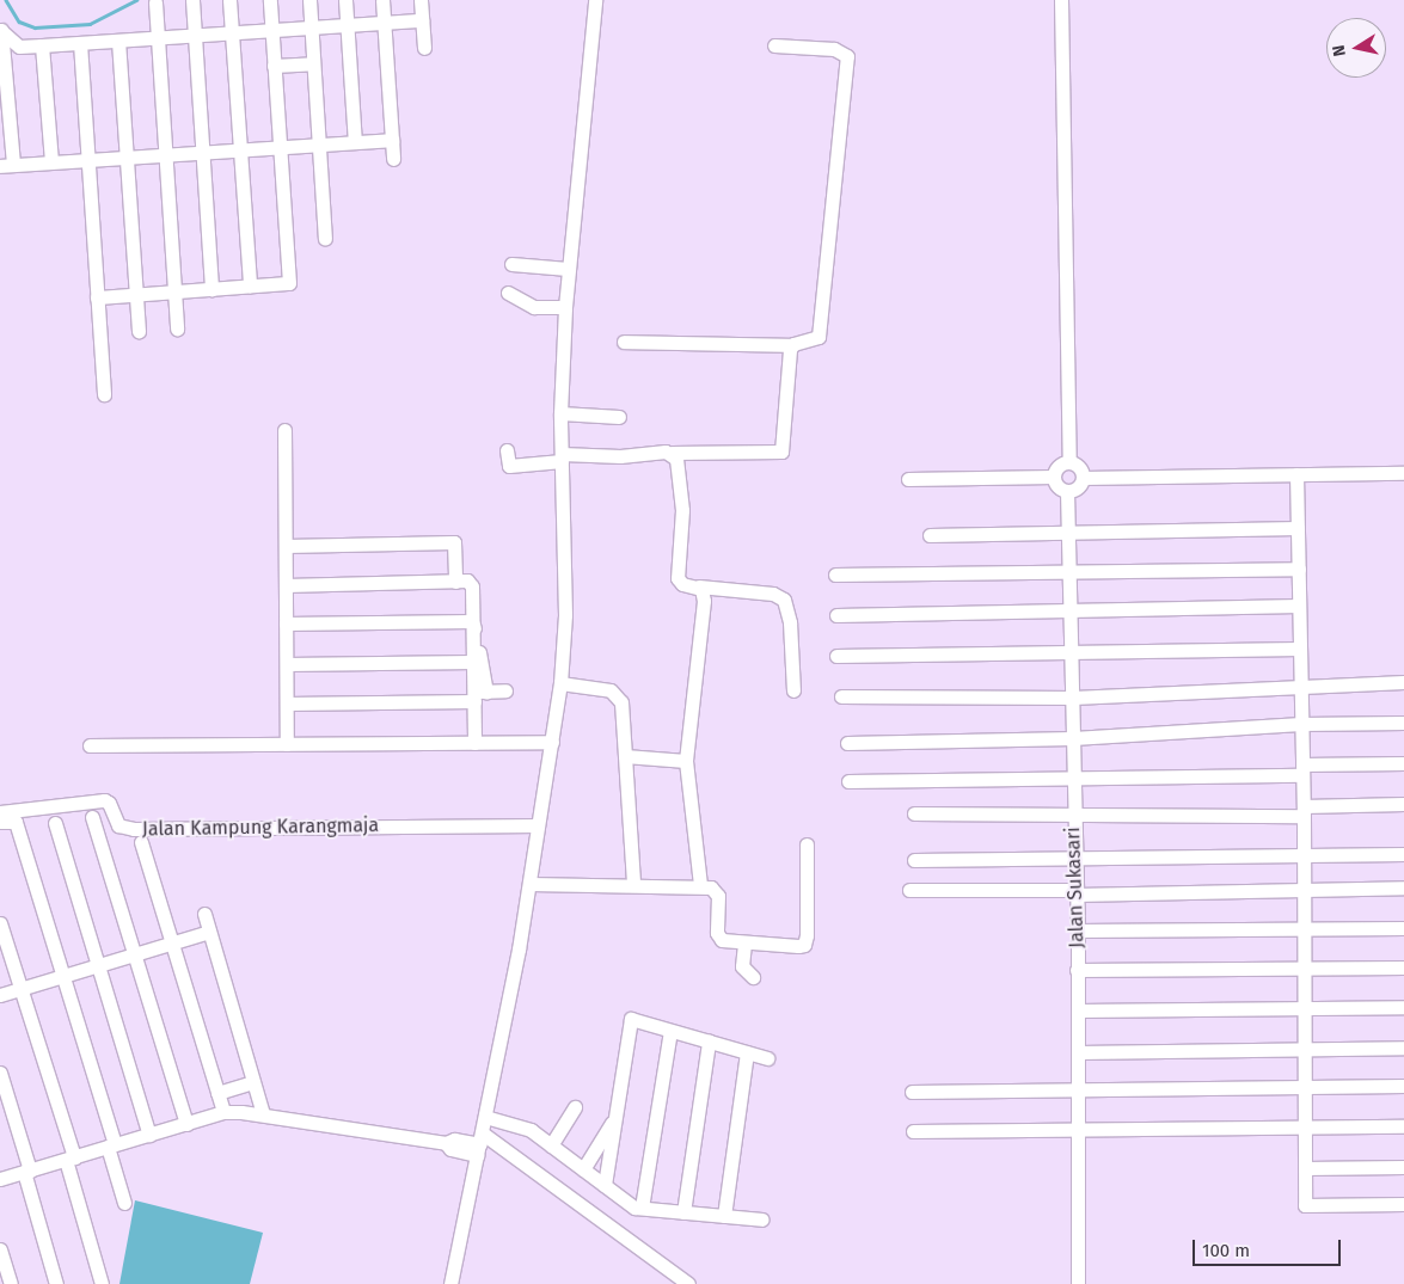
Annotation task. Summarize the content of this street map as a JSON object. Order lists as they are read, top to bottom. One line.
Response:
{"streets":{"street":["Jalan Kampung Karangmaja","Jalan Sukasari"]},"scale_bar":"100 m","north":"left"}
